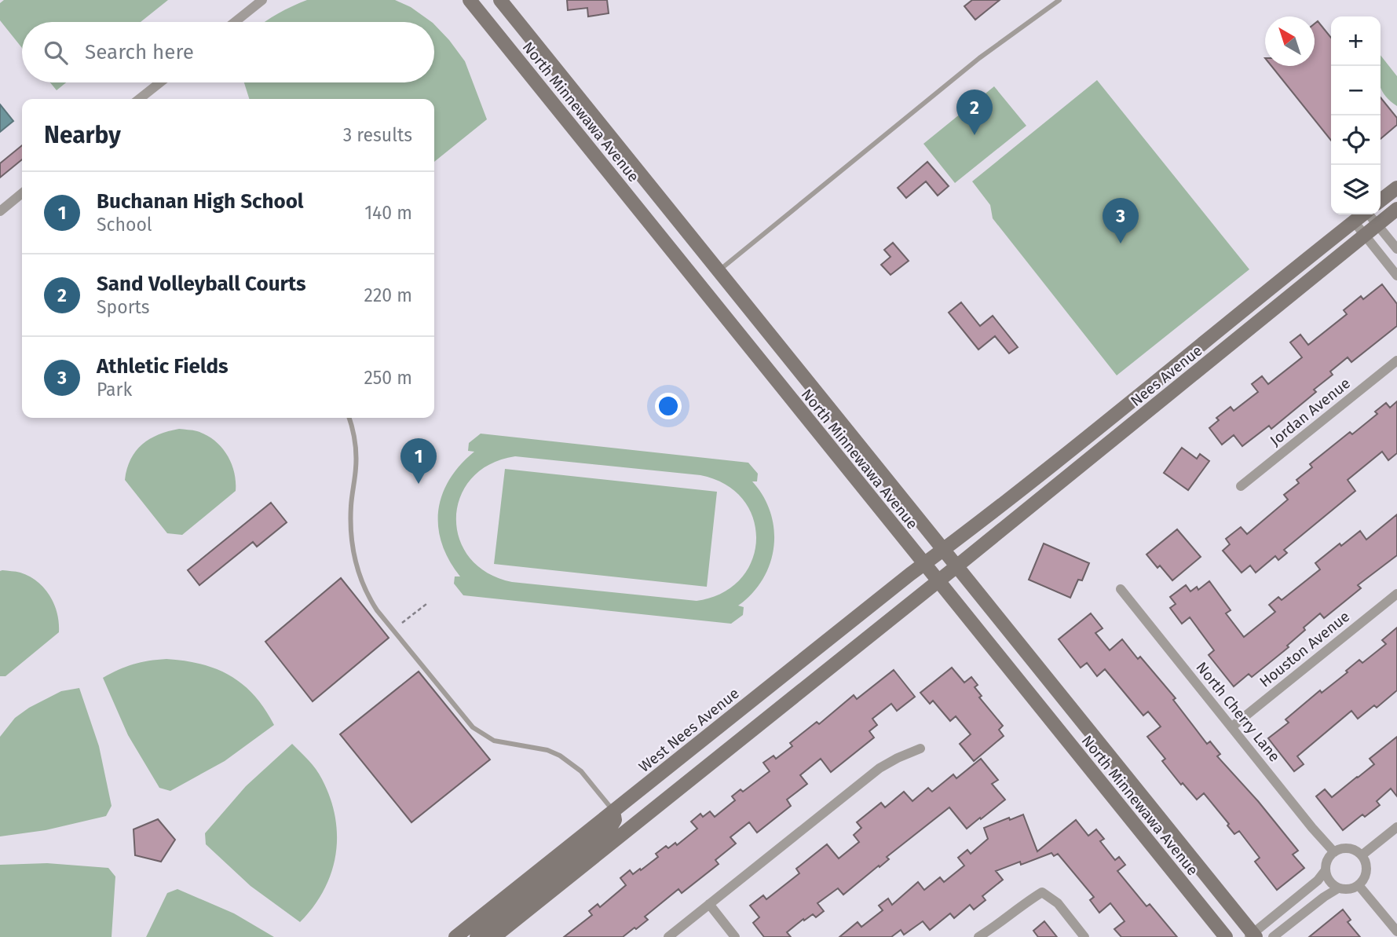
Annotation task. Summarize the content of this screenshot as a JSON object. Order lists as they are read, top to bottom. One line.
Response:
{"streets":{"main road":["North Minnewawa Avenue","Nees Avenue","West Nees Avenue"],"street":["Jordan Avenue","Houston Avenue","North Cherry Lane"]},"crossings":[["North Minnewawa Avenue","Nees Avenue"],["North Minnewawa Avenue","West Nees Avenue"],["Nees Avenue","West Nees Avenue"],["Houston Avenue","North Cherry Lane"]],"north":"top left","page":{"map_buttons":["+","−"],"search":"Search here","pins":["2","3","1"],"heading":["Nearby","3 results"],"list":[{"mark":"1","name":"Buchanan High School","note":"School","value":"140 m"},{"mark":"2","name":"Sand Volleyball Courts","note":"Sports","value":"220 m"},{"mark":"3","name":"Athletic Fields","note":"Park","value":"250 m"}]}}
